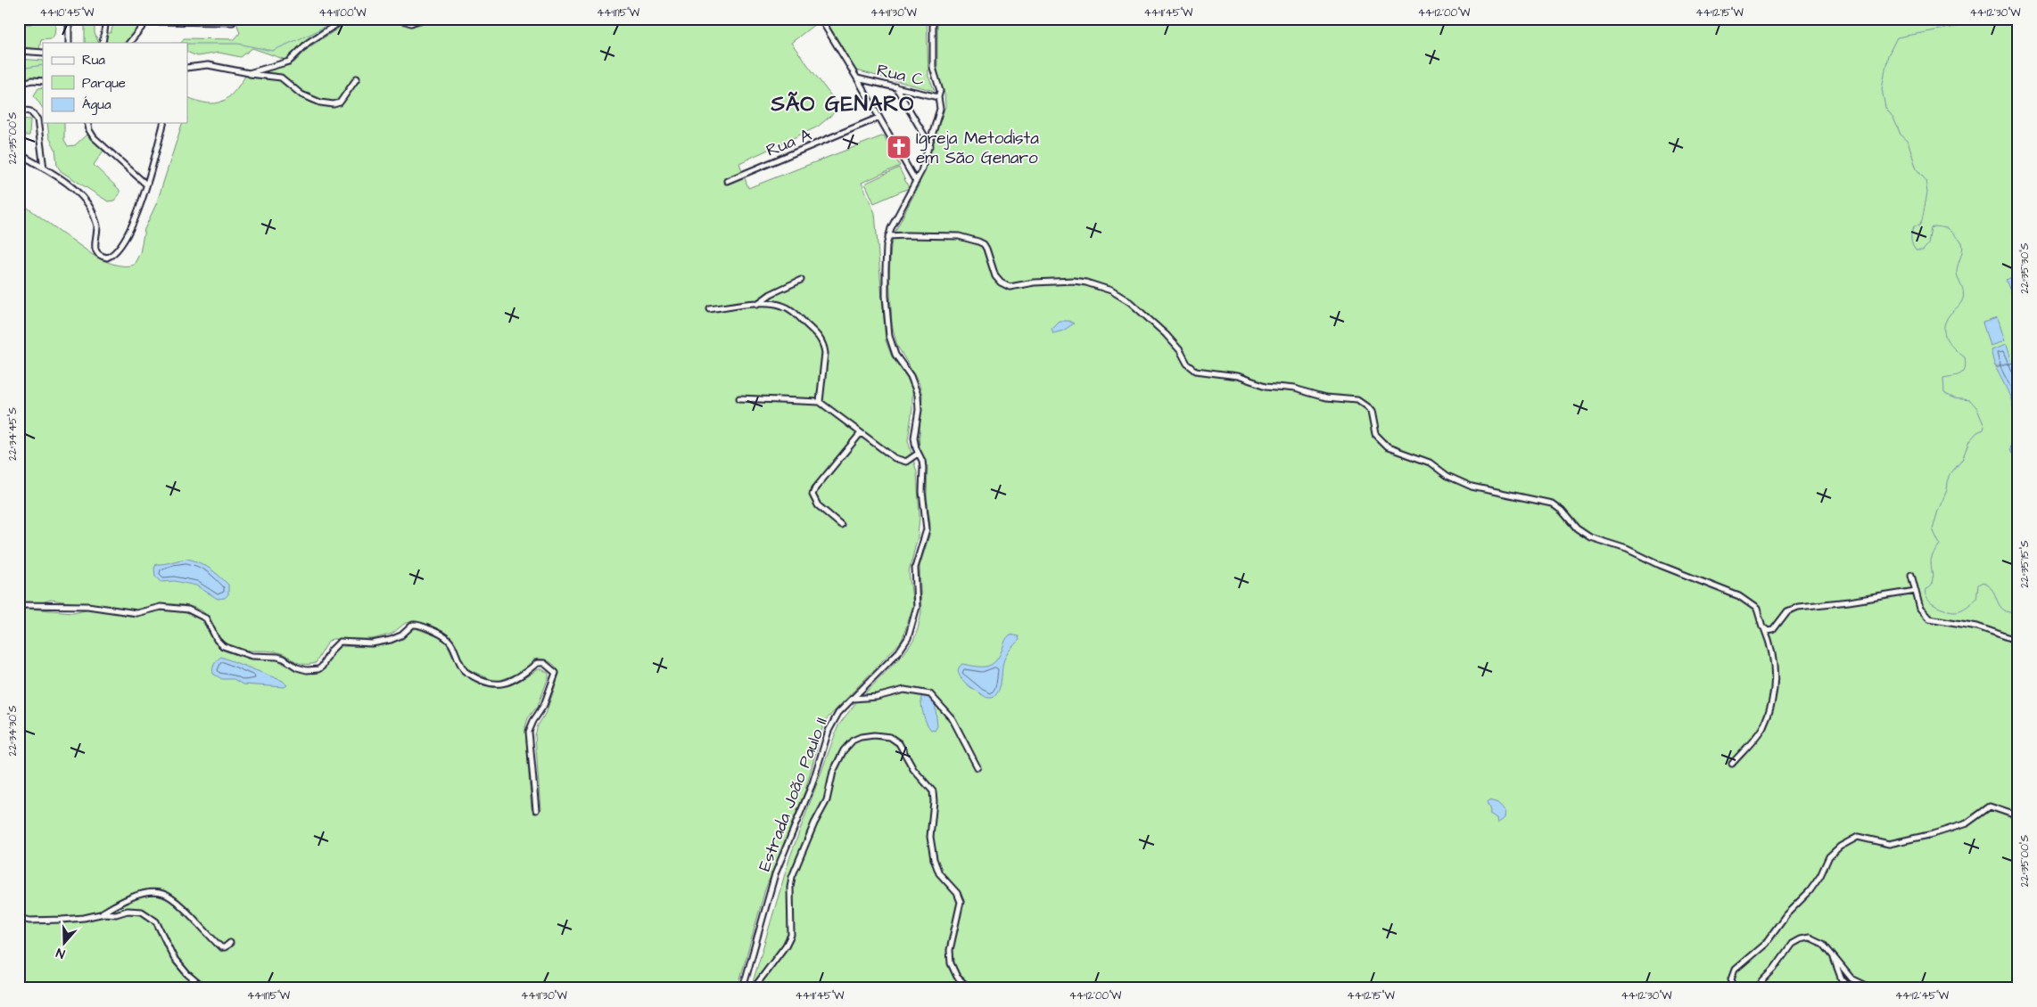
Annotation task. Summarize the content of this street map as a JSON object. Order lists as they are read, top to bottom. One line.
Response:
{"streets":{"street":["Rua C","Rua A","Estrada João Paulo II"]},"crossings":[["Rua C","Estrada João Paulo II"]],"districts":["SÃO GENARO"],"places":{"church":["Igreja Metodista em São Genaro"]},"legend":["Rua","Parque","Água"],"north":"bottom","coordinates":["44°10'45\"W","44°11'00\"W","44°11'15\"W","44°11'30\"W","44°11'45\"W","44°12'00\"W","44°12'15\"W","44°12'30\"W","22°35'00\"S","22°35'30\"S","22°34'45\"S","22°35'15\"S","22°34'30\"S","44°12'45\"W"]}
